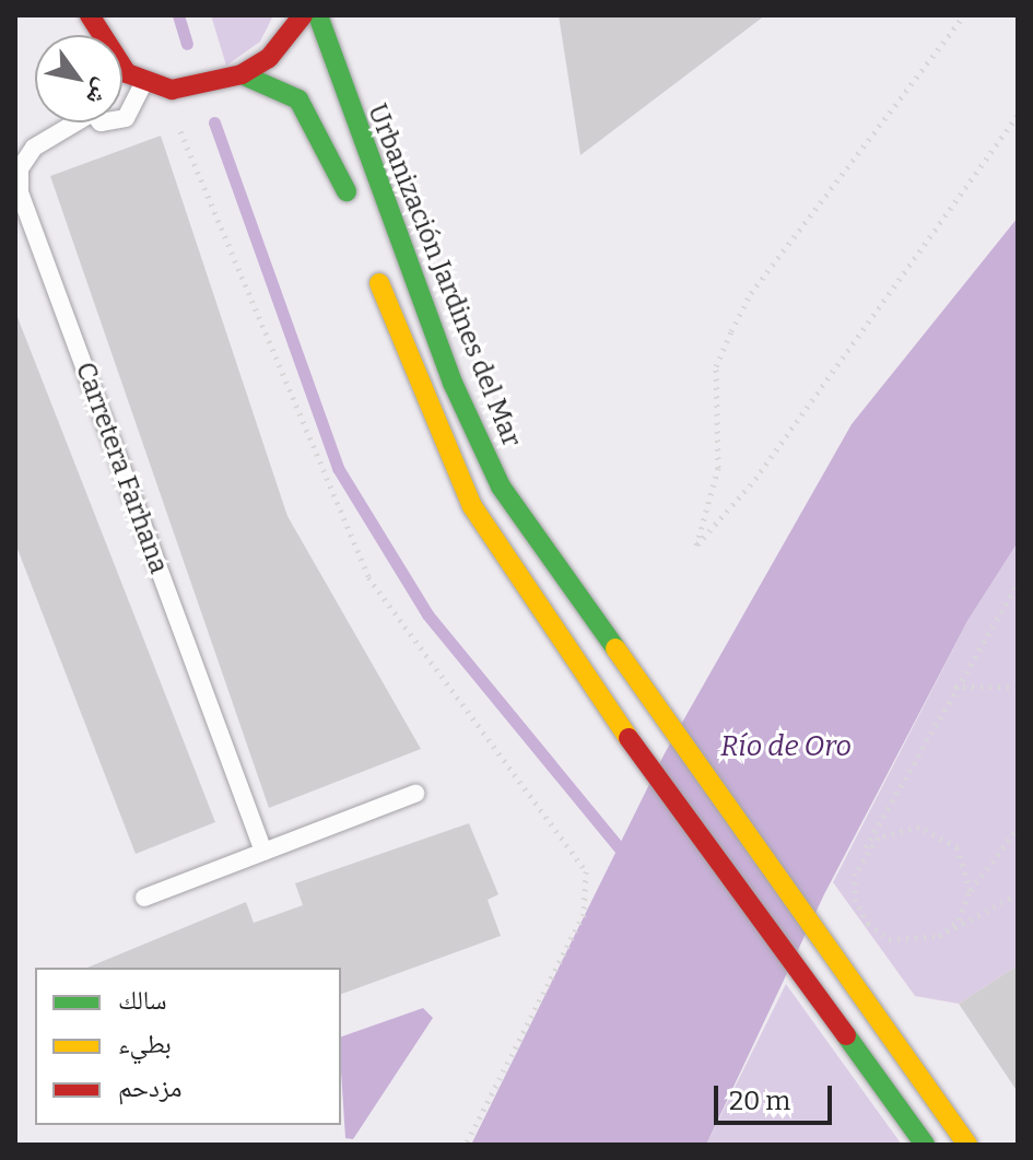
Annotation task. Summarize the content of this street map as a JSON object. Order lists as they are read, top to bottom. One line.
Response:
{"streets":{"street":["Urbanización Jardines del Mar"],"lane":["Carretera Farhana"]},"water":["Río de Oro"],"legend":["سالك","بطيء","مزدحم"],"scale_bar":"20 m","north":"bottom right"}
